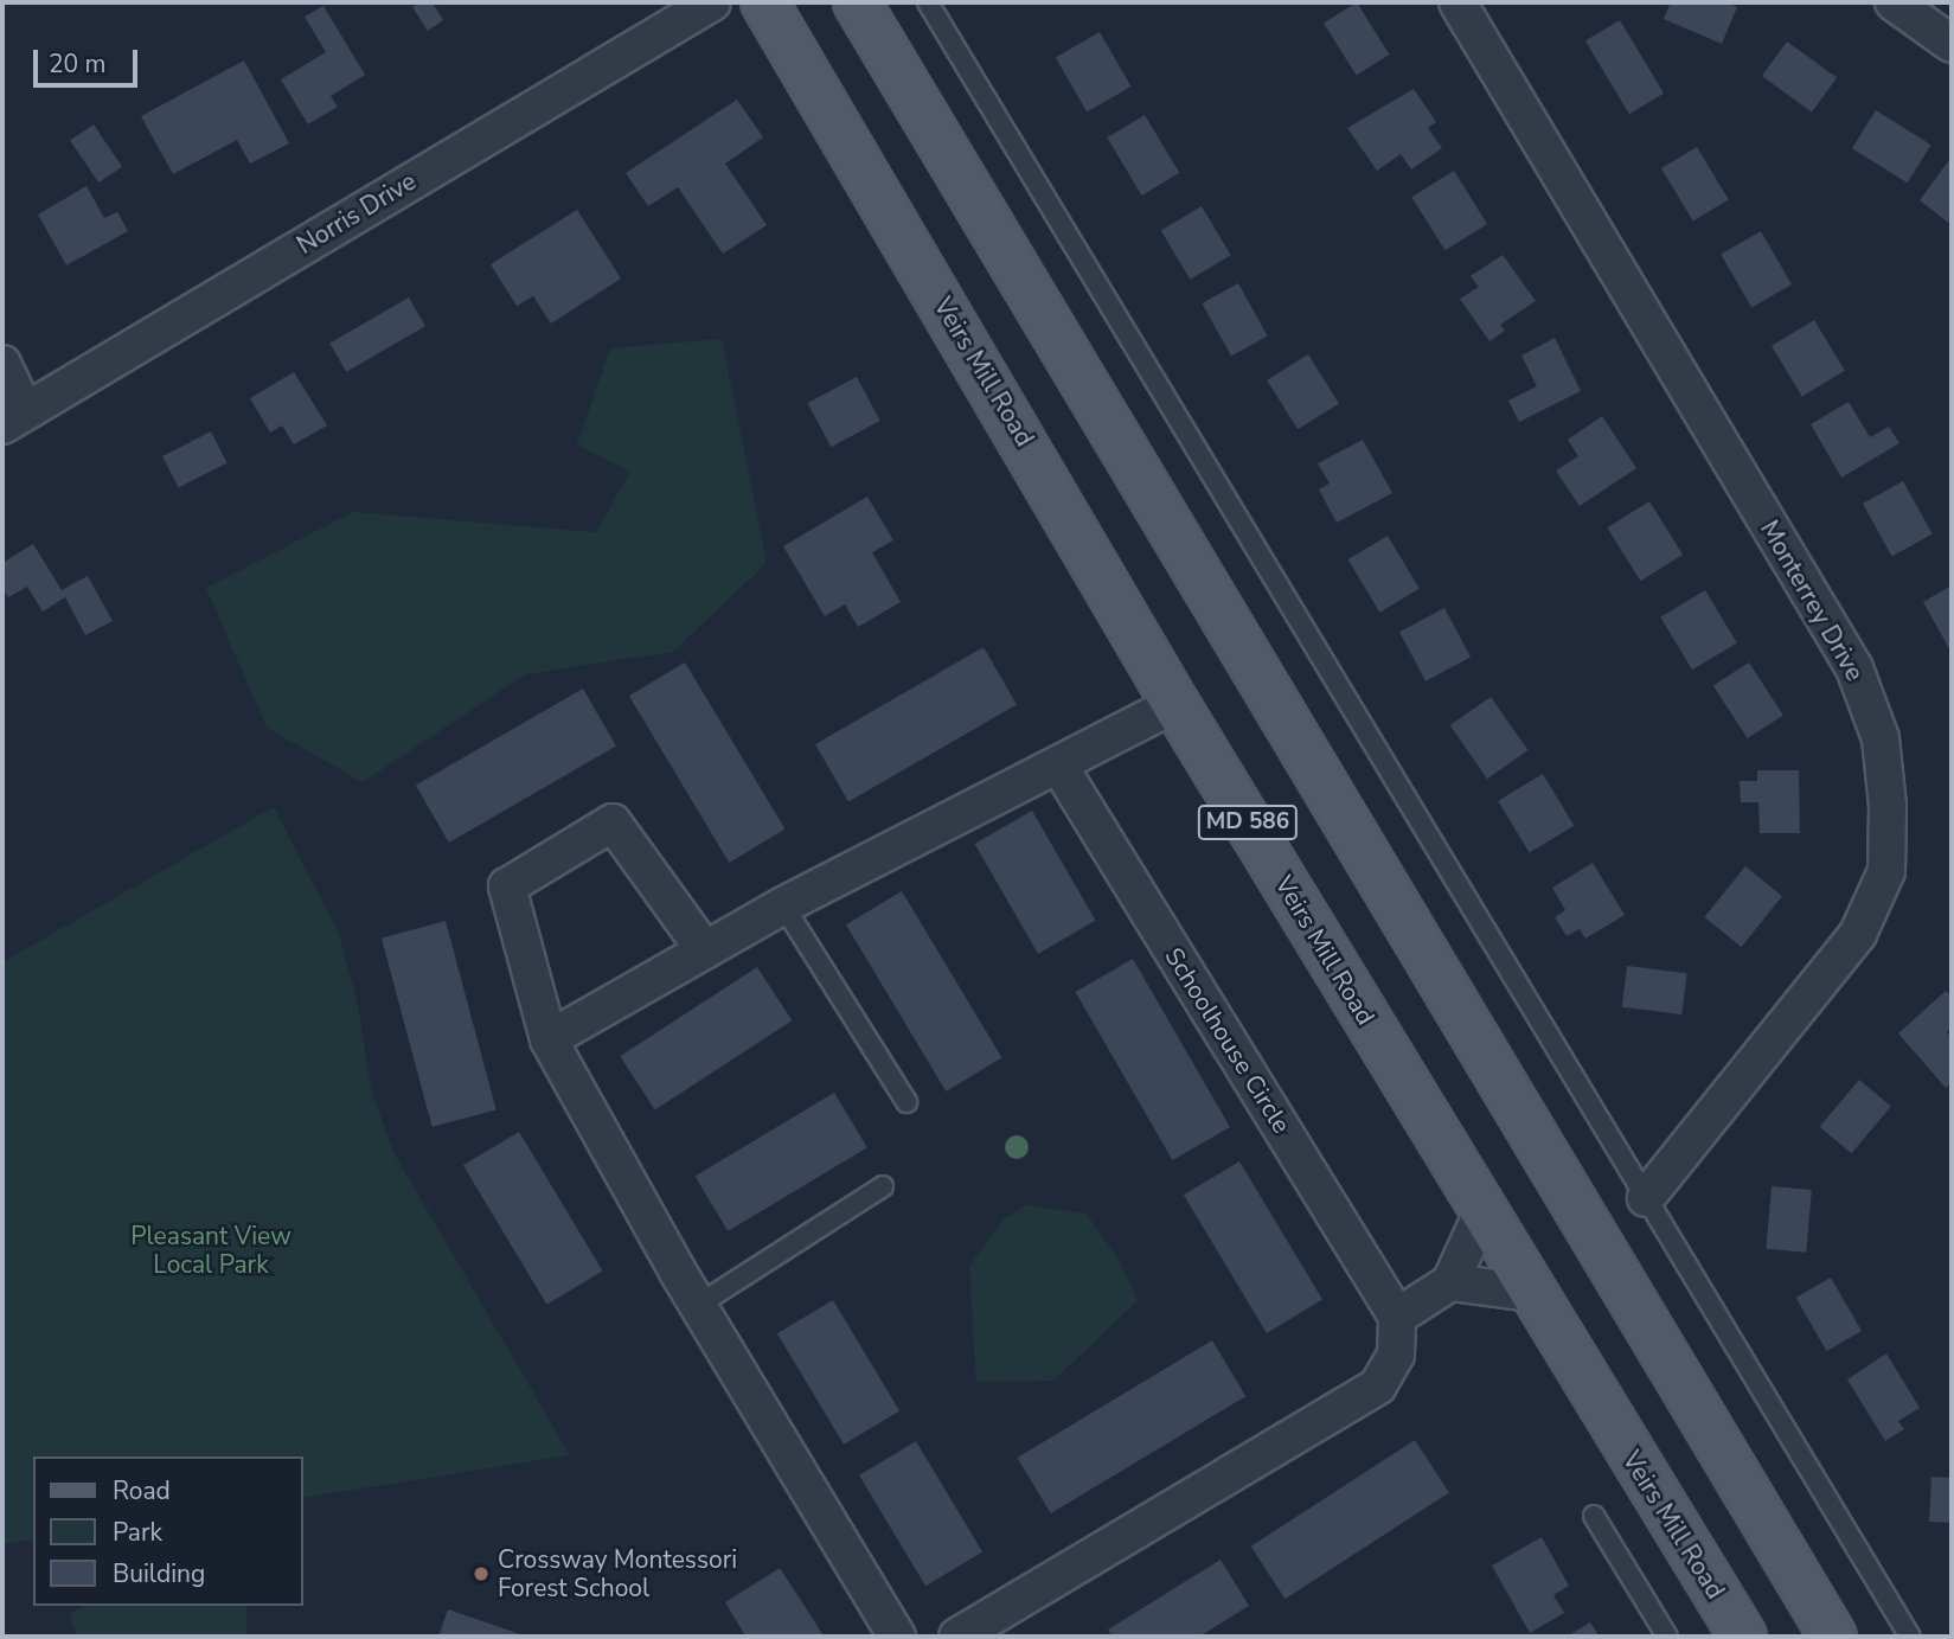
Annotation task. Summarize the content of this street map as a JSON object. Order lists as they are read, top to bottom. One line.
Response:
{"streets":{"main road":["Veirs Mill Road","MD 586"],"street":["Norris Drive","Monterrey Drive","Schoolhouse Circle"]},"parks":["Pleasant View Local Park"],"places":["Crossway Montessori Forest School"],"legend":["Road","Park","Building"],"scale_bar":"20 m"}
